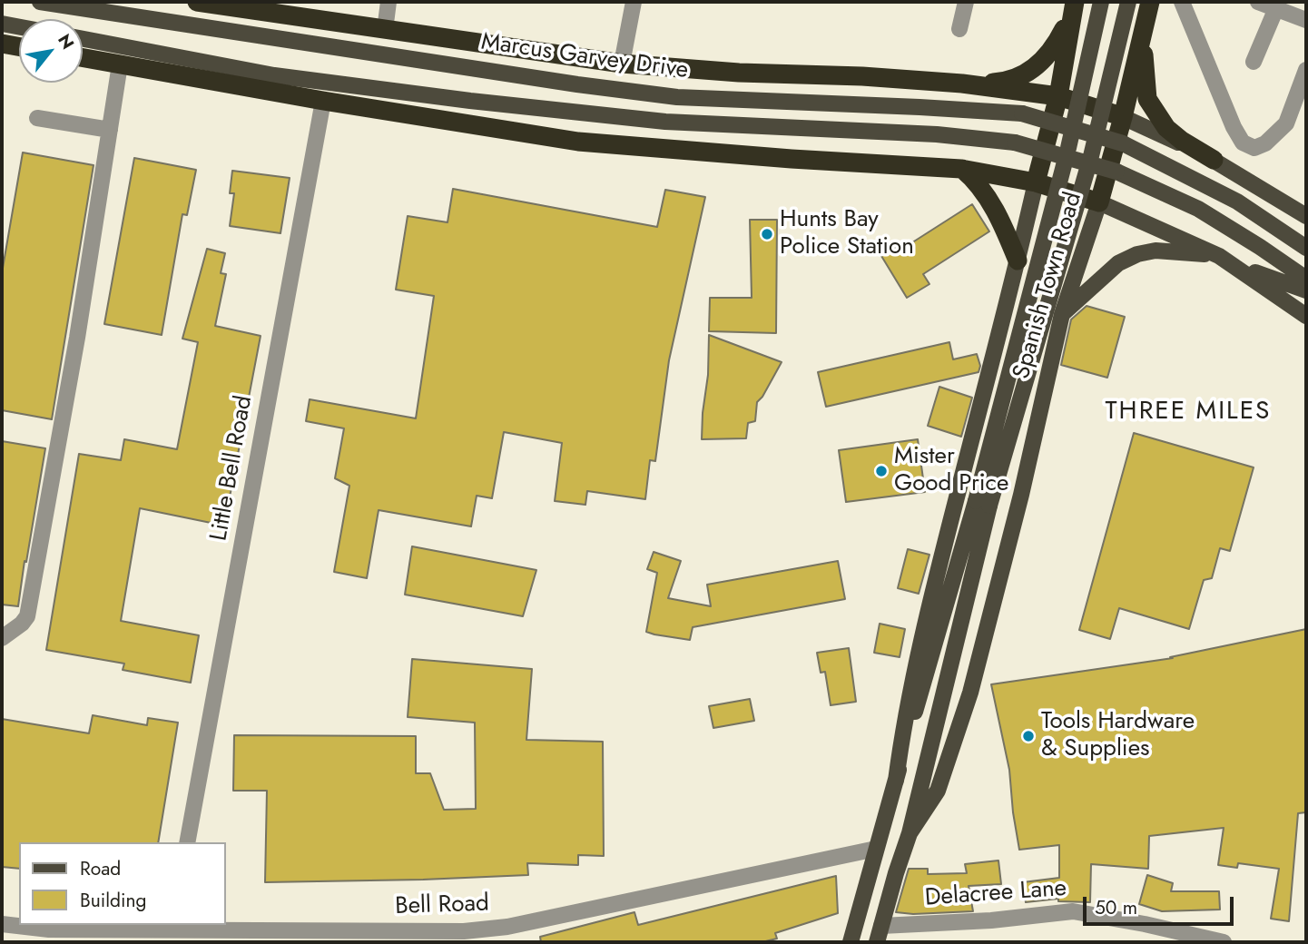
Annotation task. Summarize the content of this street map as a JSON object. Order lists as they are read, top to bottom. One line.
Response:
{"streets":{"highway":["Marcus Garvey Drive","Spanish Town Road"],"street":["Little Bell Road","Delacree Lane","Bell Road"]},"crossings":[["Marcus Garvey Drive","Spanish Town Road"],["Spanish Town Road","Delacree Lane"],["Spanish Town Road","Bell Road"]],"districts":["THREE MILES"],"places":["Hunts Bay Police Station","Mister Good Price","Tools Hardware & Supplies"],"legend":["Road","Building"],"scale_bar":"50 m","north":"top right"}
